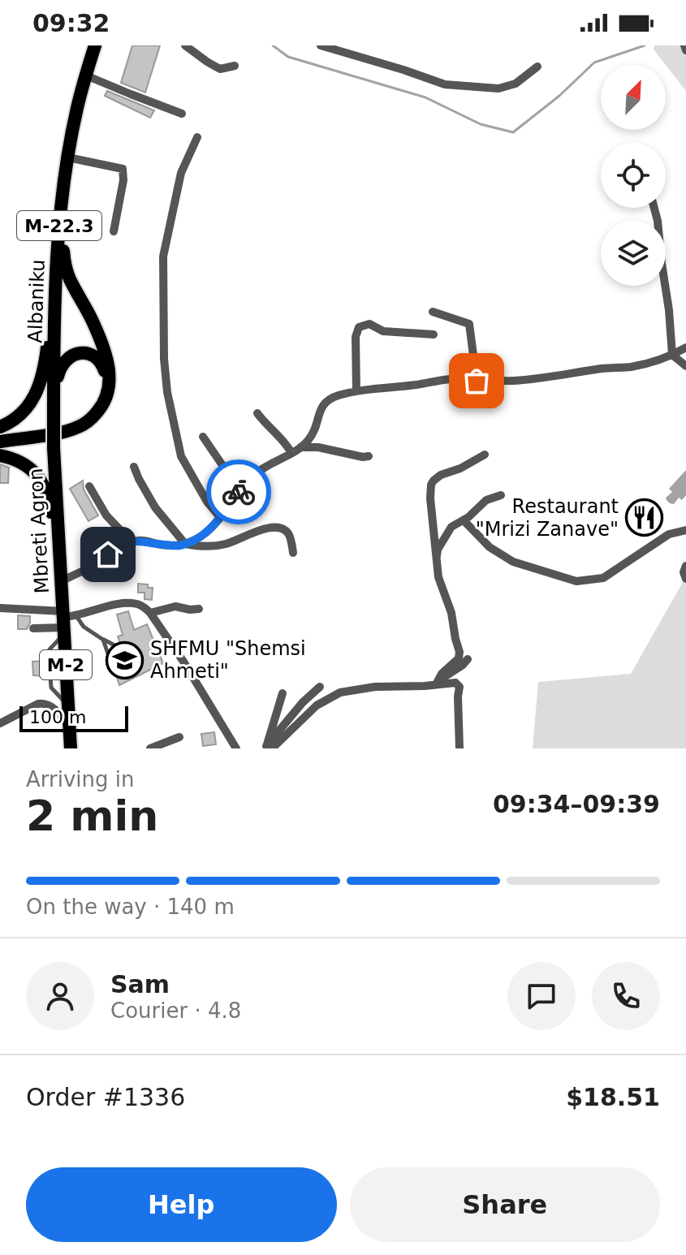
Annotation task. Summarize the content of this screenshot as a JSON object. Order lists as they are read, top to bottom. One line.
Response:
{"streets":{"main road":["M-22.3","Albaniku","Mbreti Agron","M-2"]},"crossings":[["Albaniku","Mbreti Agron"],["Albaniku","M-2"],["Mbreti Agron","M-2"]],"places":{"restaurant":["Restaurant \"Mrizi Zanave\""],"school or university":["SHFMU \"Shemsi Ahmeti\""]},"scale_bar":"100 m","north":"top right","page":{"status":"09:32","scale":"100 m","heading":["2 min","Arriving in","09:34–09:39"],"panel":["Sam","Courier · 4.8","Order #1336","$18.51"],"bar":"On the way · 140 m","buttons":["Help","Share"]}}
